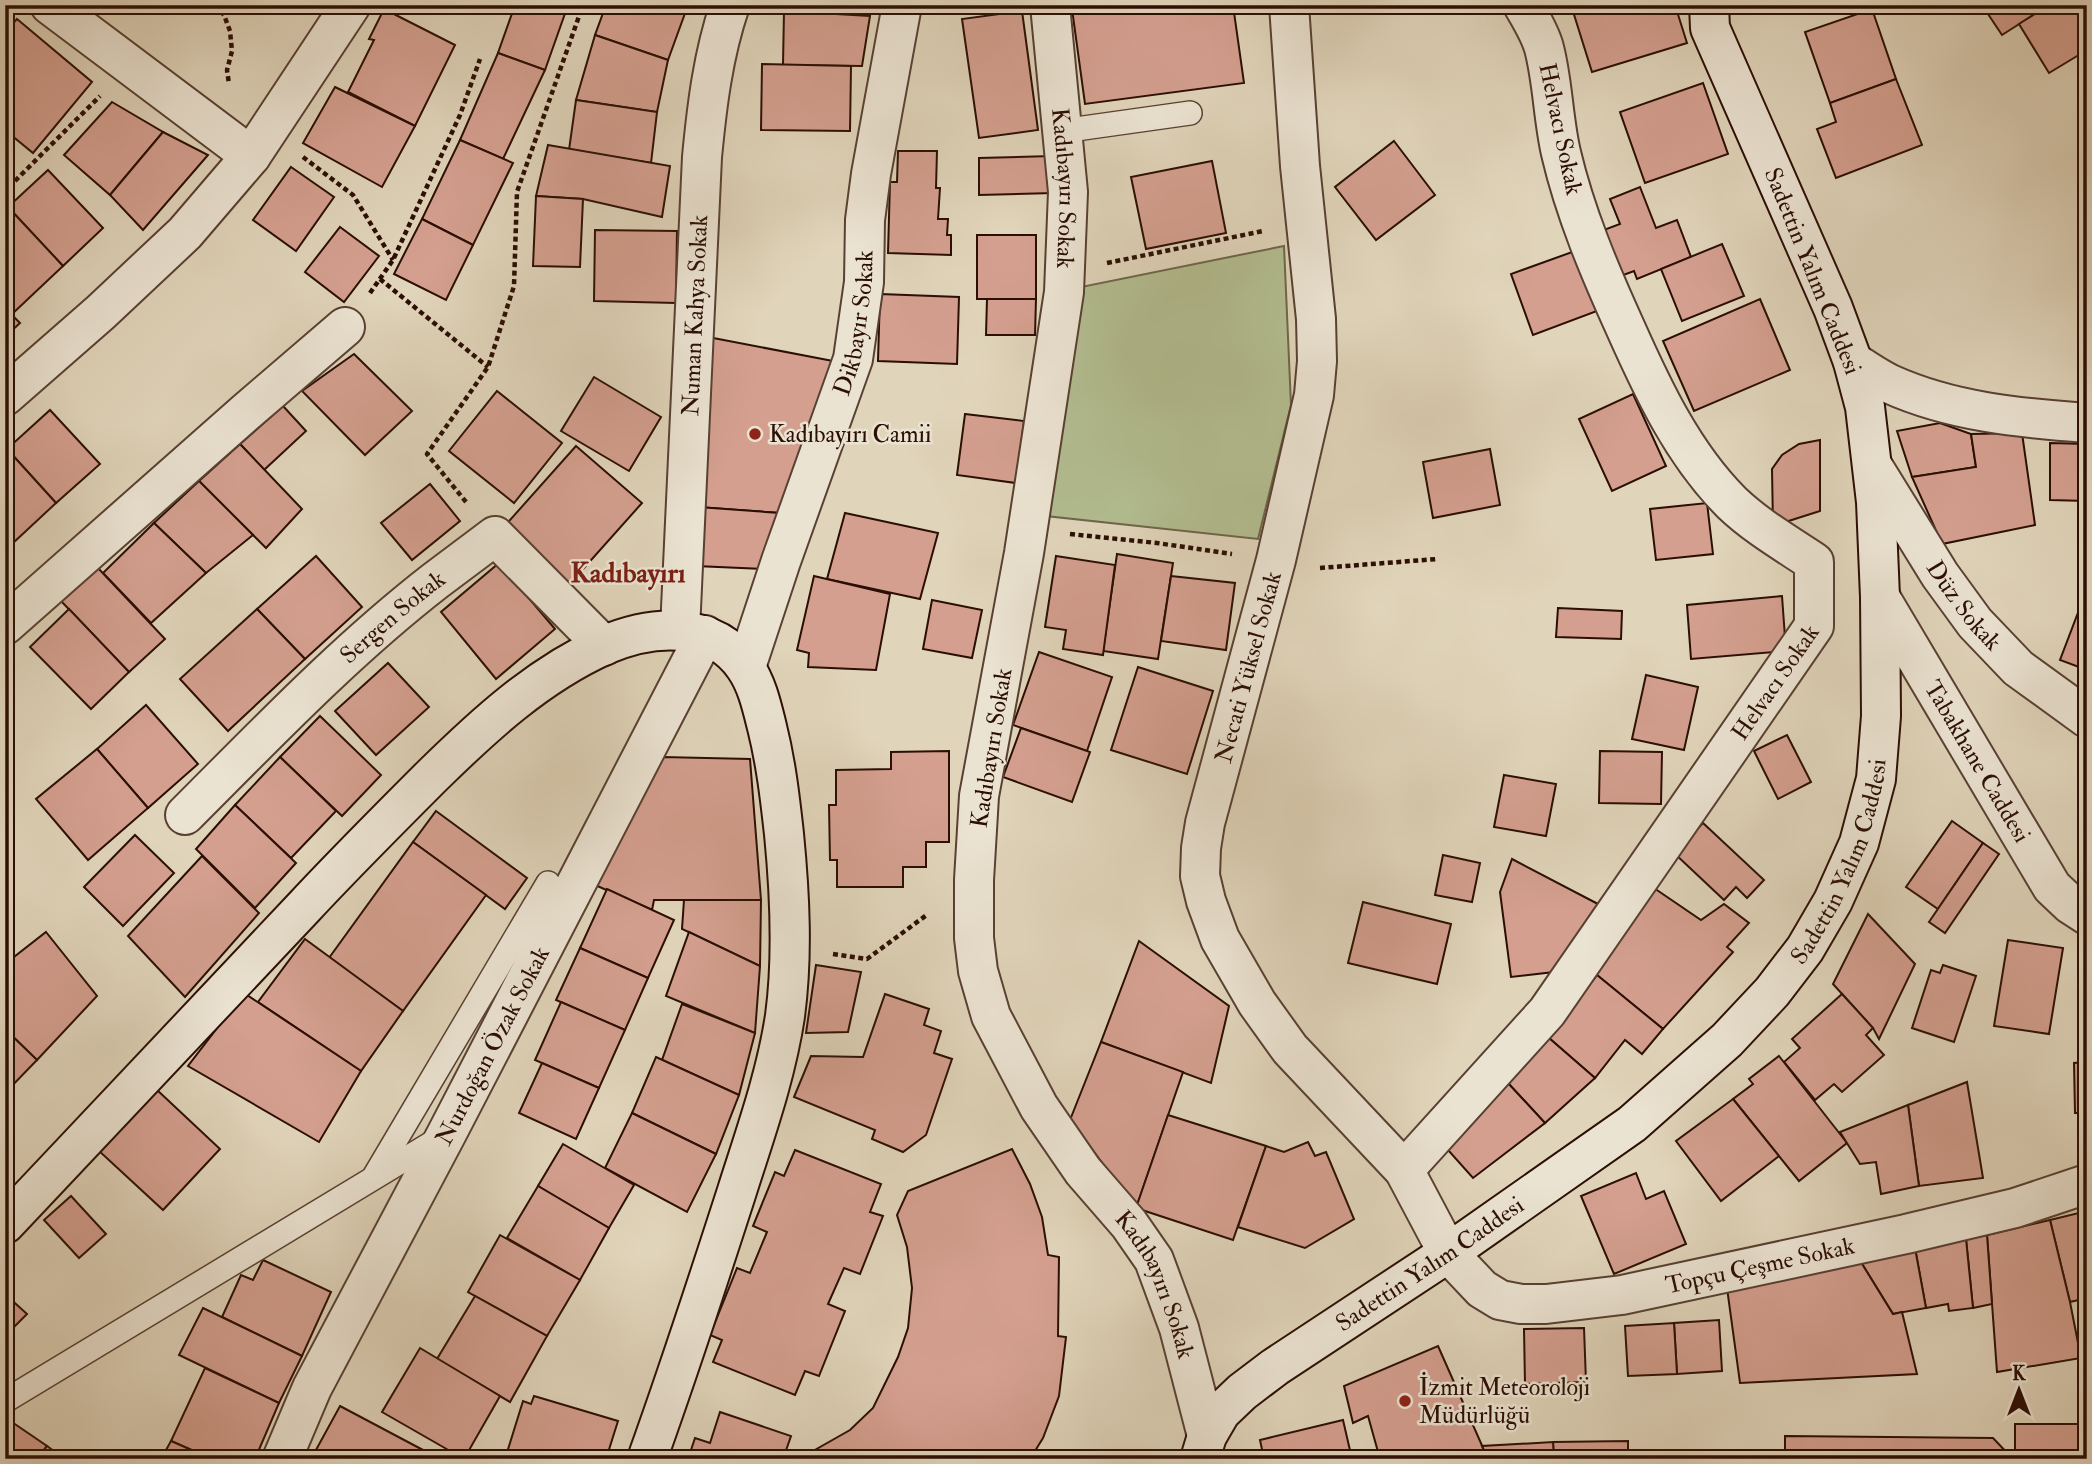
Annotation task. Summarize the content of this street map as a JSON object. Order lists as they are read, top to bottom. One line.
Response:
{"streets":{"street":["Helvacı Sokak","Kadıbayırı Sokak","Sadettin Yalım Caddesi","Numan Kahya Sokak","Dikbayır Sokak","Düz Sokak","Sergen Sokak","Necati Yüksel Sokak","Tabakhane Caddesi","Nurdoğan Özak Sokak","Topçu Çeşme Sokak"]},"crossings":[["Helvacı Sokak","Necati Yüksel Sokak"],["Kadıbayırı Sokak","Sadettin Yalım Caddesi"],["Sadettin Yalım Caddesi","Düz Sokak"],["Sadettin Yalım Caddesi","Necati Yüksel Sokak"],["Sadettin Yalım Caddesi","Tabakhane Caddesi"],["Sadettin Yalım Caddesi","Topçu Çeşme Sokak"],["Numan Kahya Sokak","Nurdoğan Özak Sokak"],["Necati Yüksel Sokak","Topçu Çeşme Sokak"]],"districts":["Kadıbayırı"],"places":["Kadıbayırı Camii","İzmit Meteoroloji Müdürlüğü"],"north":"top"}
